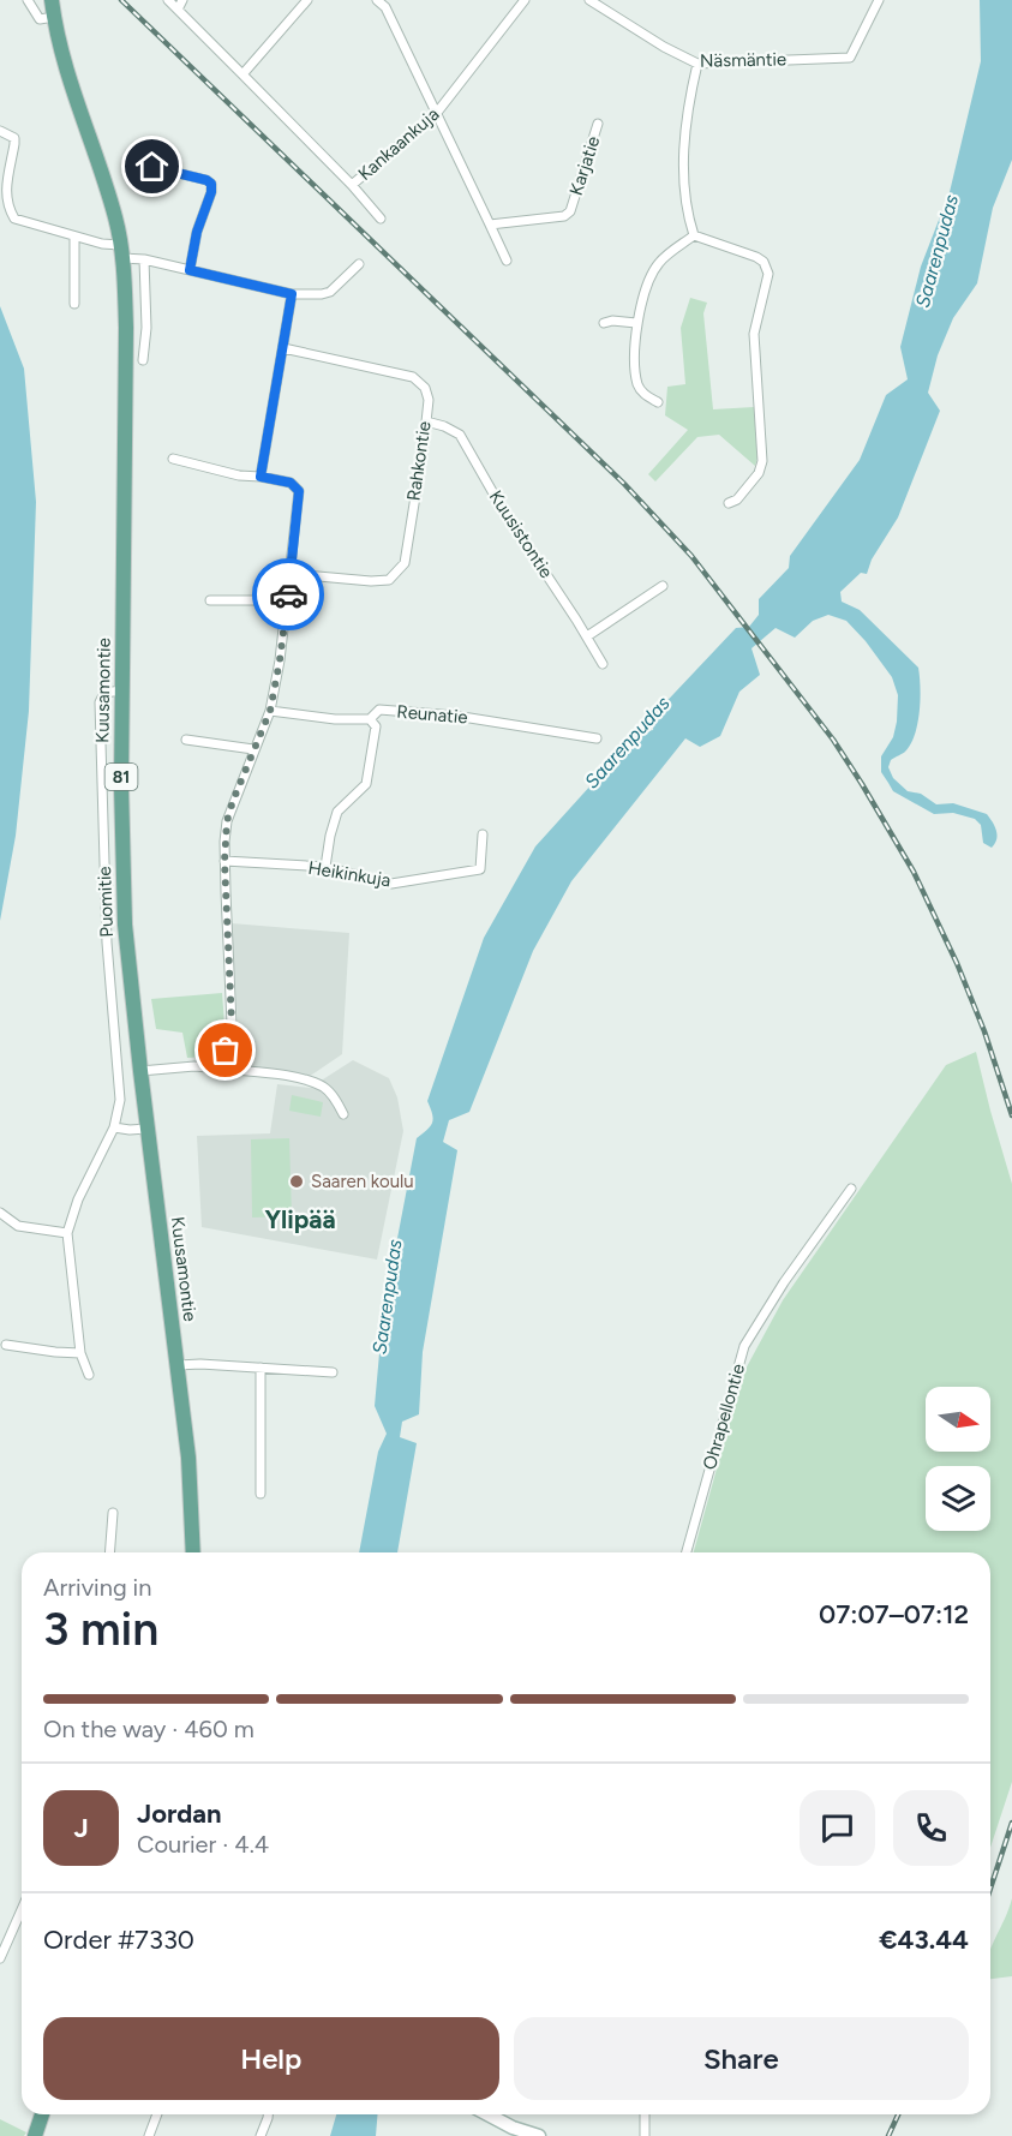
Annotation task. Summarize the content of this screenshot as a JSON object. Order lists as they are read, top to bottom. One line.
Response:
{"streets":{"main road":["Kuusamontie","81"],"street":["Näsmäntie","Kankaankuja","Karjatie","Rahkontie","Kuusistontie","Reunatie","Heikinkuja","Puomitie","Ohrapellontie"]},"crossings":[["Rahkontie","Kuusistontie"],["Kuusamontie","Puomitie"]],"districts":["Ylipää"],"water":["Saarenpudas"],"places":["Saaren koulu"],"north":"right","page":{"heading":["3 min","Arriving in","07:07–07:12"],"panel":["Jordan","Courier · 4.4","Order #7330","€43.44"],"bar":"On the way · 460 m","round":"J","buttons":["Help","Share"]}}
